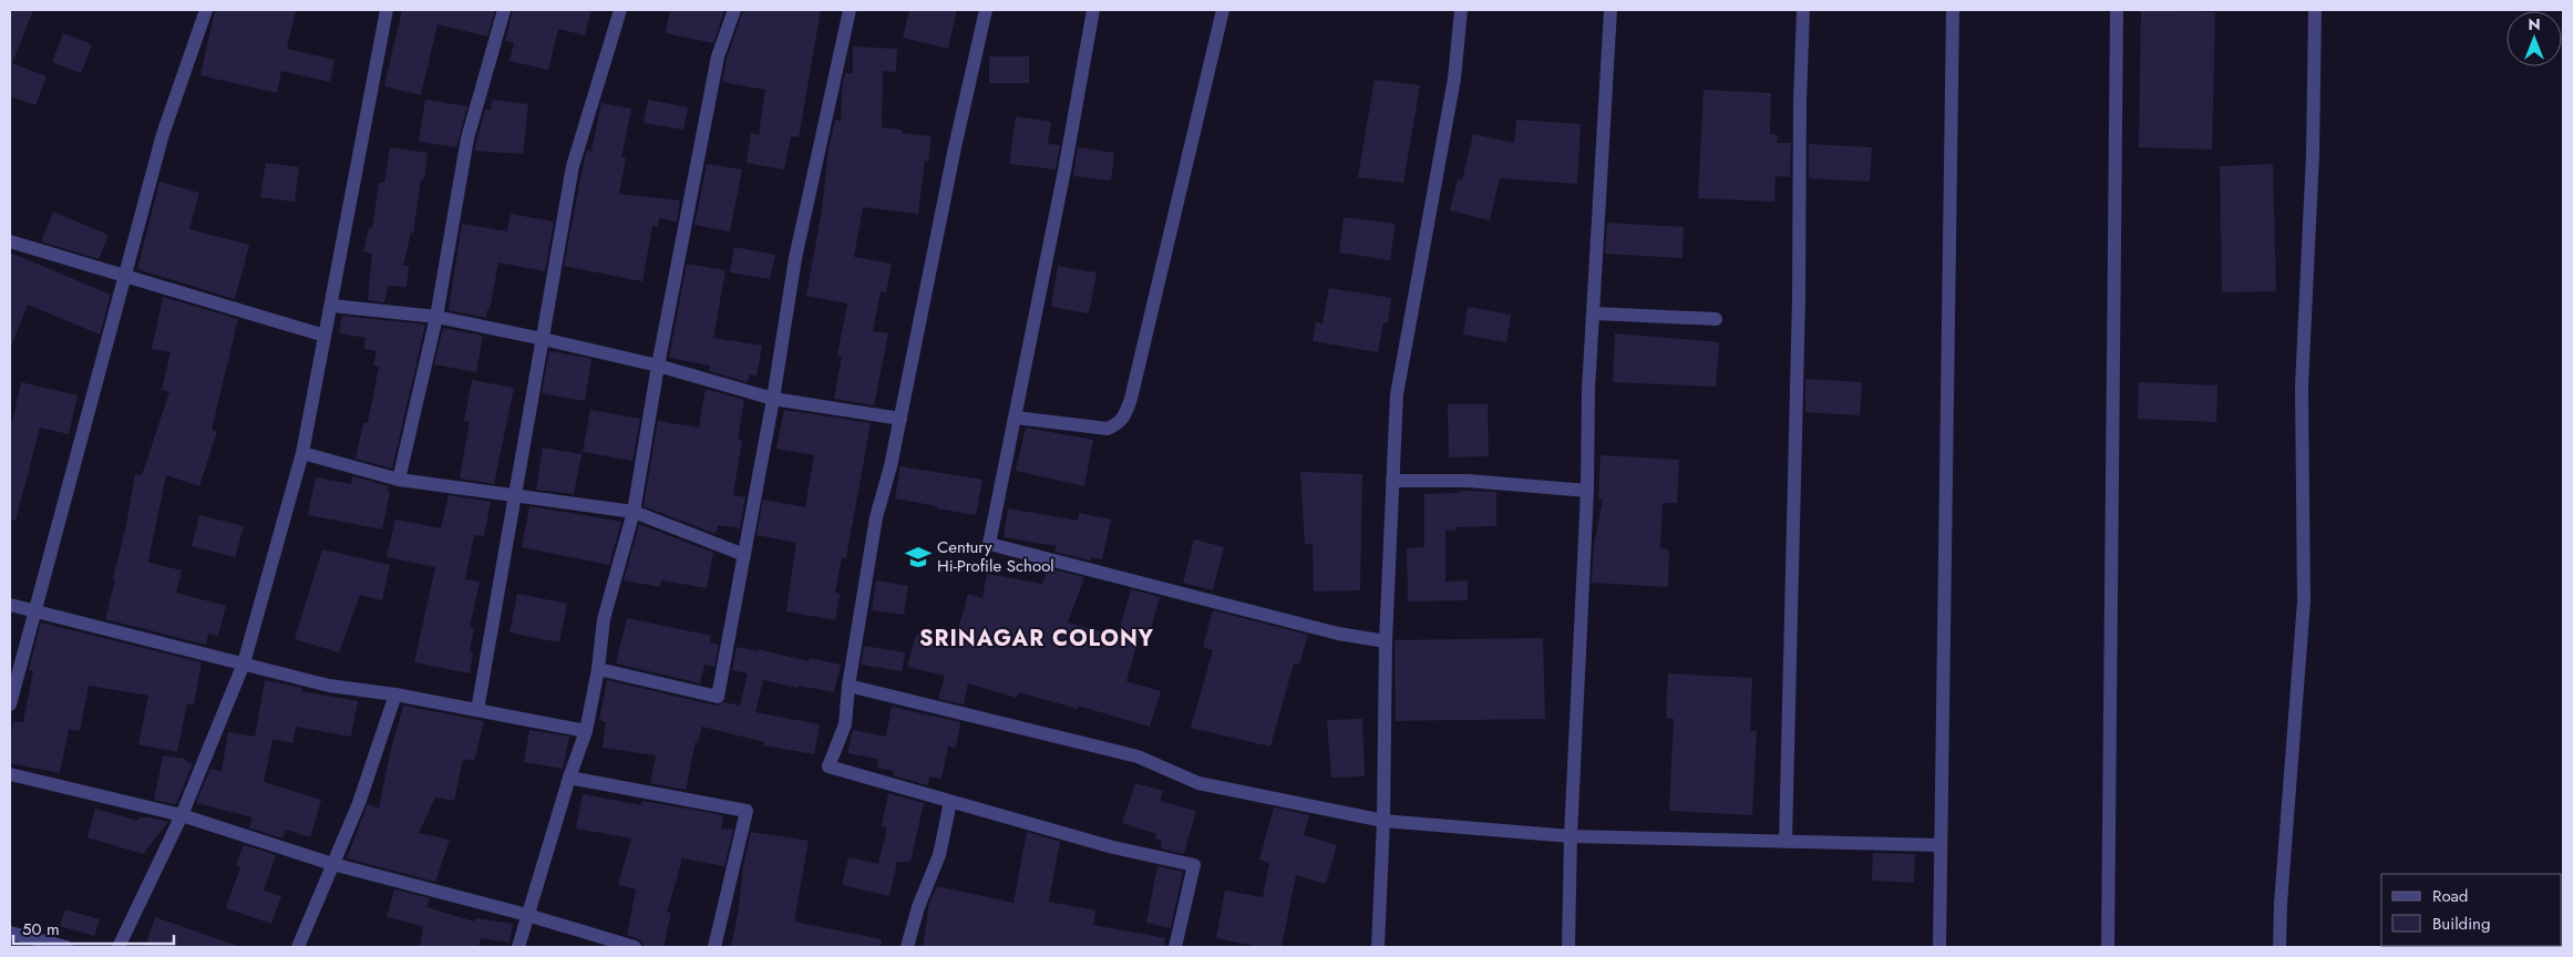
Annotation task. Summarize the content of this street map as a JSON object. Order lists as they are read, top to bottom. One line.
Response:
{"districts":["SRINAGAR COLONY"],"places":{"school or university":["Century Hi-Profile School"]},"legend":["Road","Building"],"scale_bar":"50 m","north":"top"}
